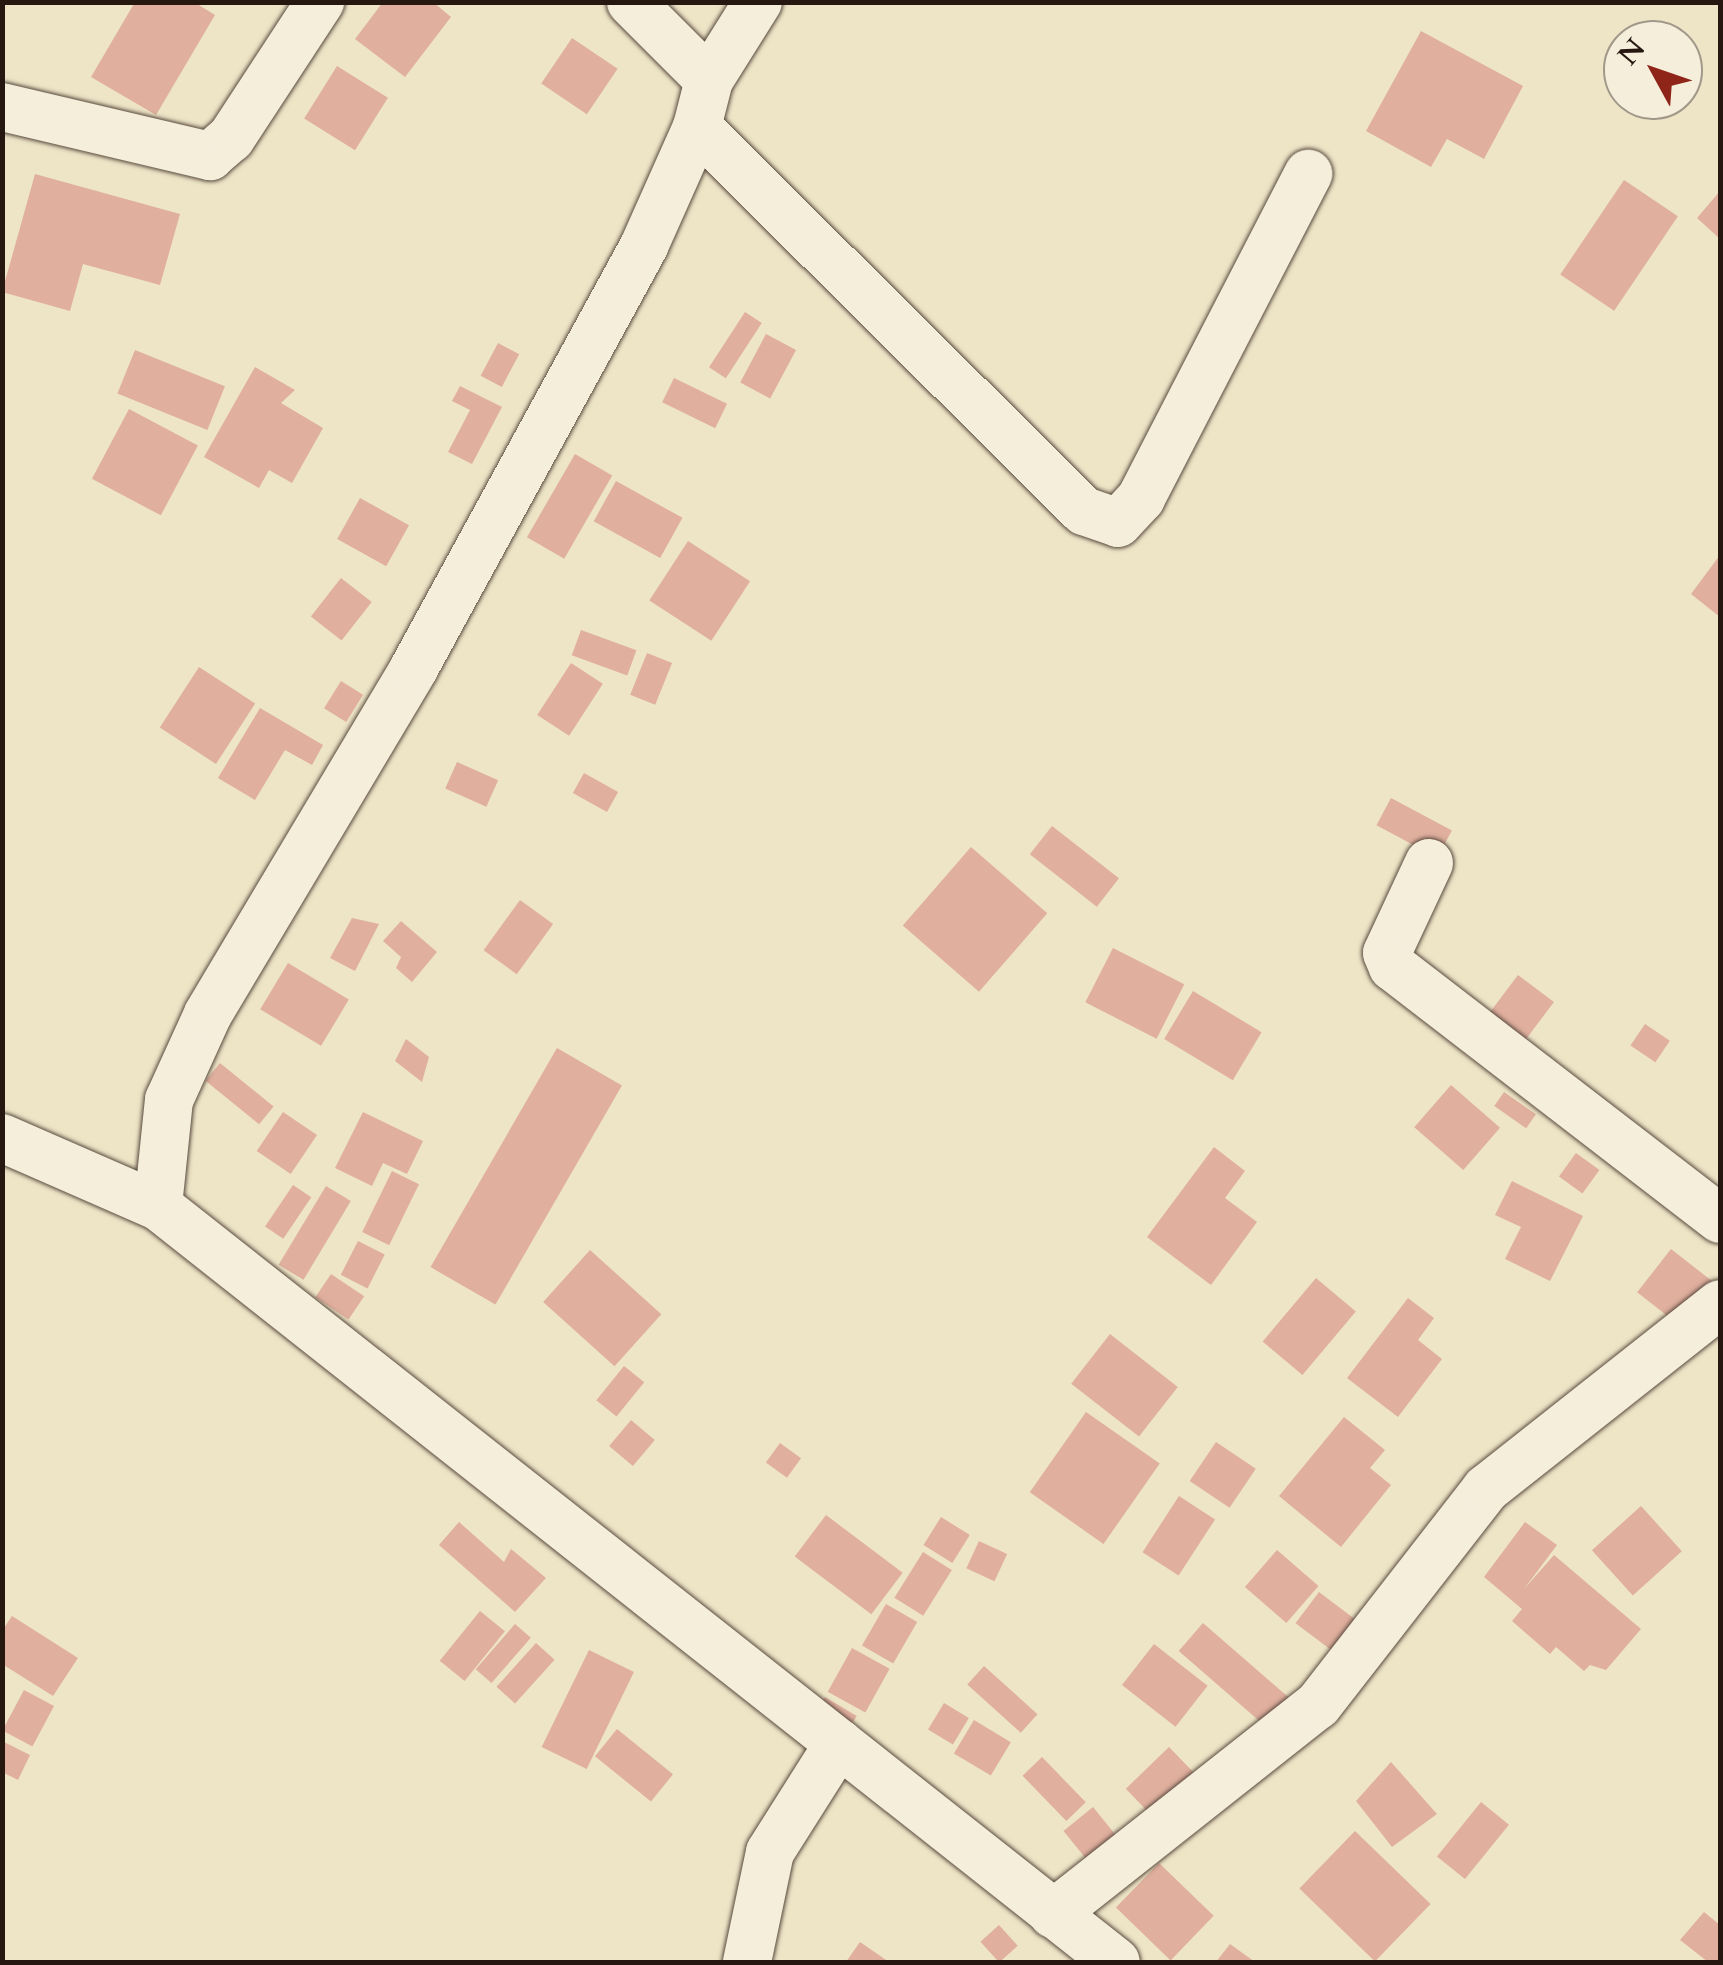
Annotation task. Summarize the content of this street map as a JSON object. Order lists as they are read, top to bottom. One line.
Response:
{"north":"top left"}
